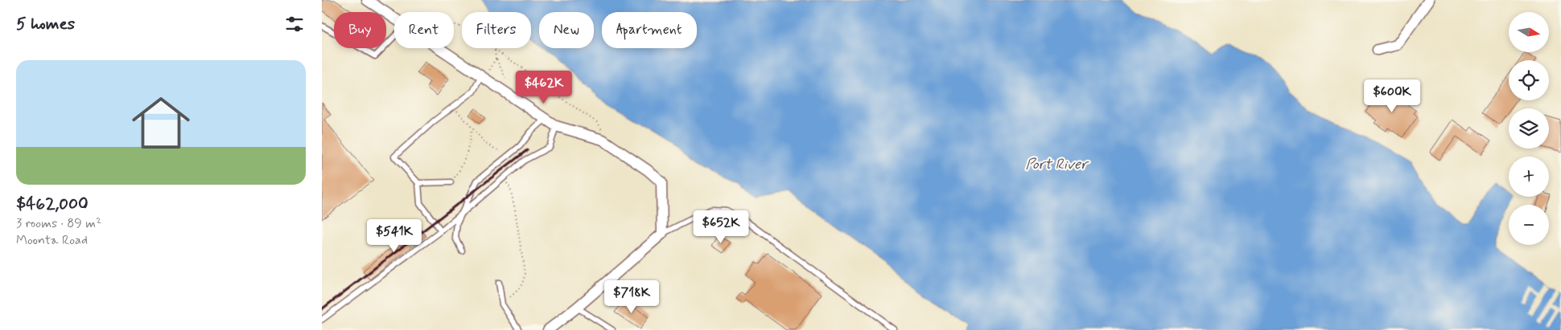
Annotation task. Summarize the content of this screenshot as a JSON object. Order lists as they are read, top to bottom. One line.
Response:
{"water":["Port River"],"north":"right","page":{"heading":"5 homes","map_buttons":["+","−"],"chip":["Buy","Rent","Filters","New","Apartment"],"list":[{"name":"$462,000","note":"3 rooms · 89 m² · Moonta Road"}],"price":["$462K","$600K","$652K","$541K","$718K"]}}
